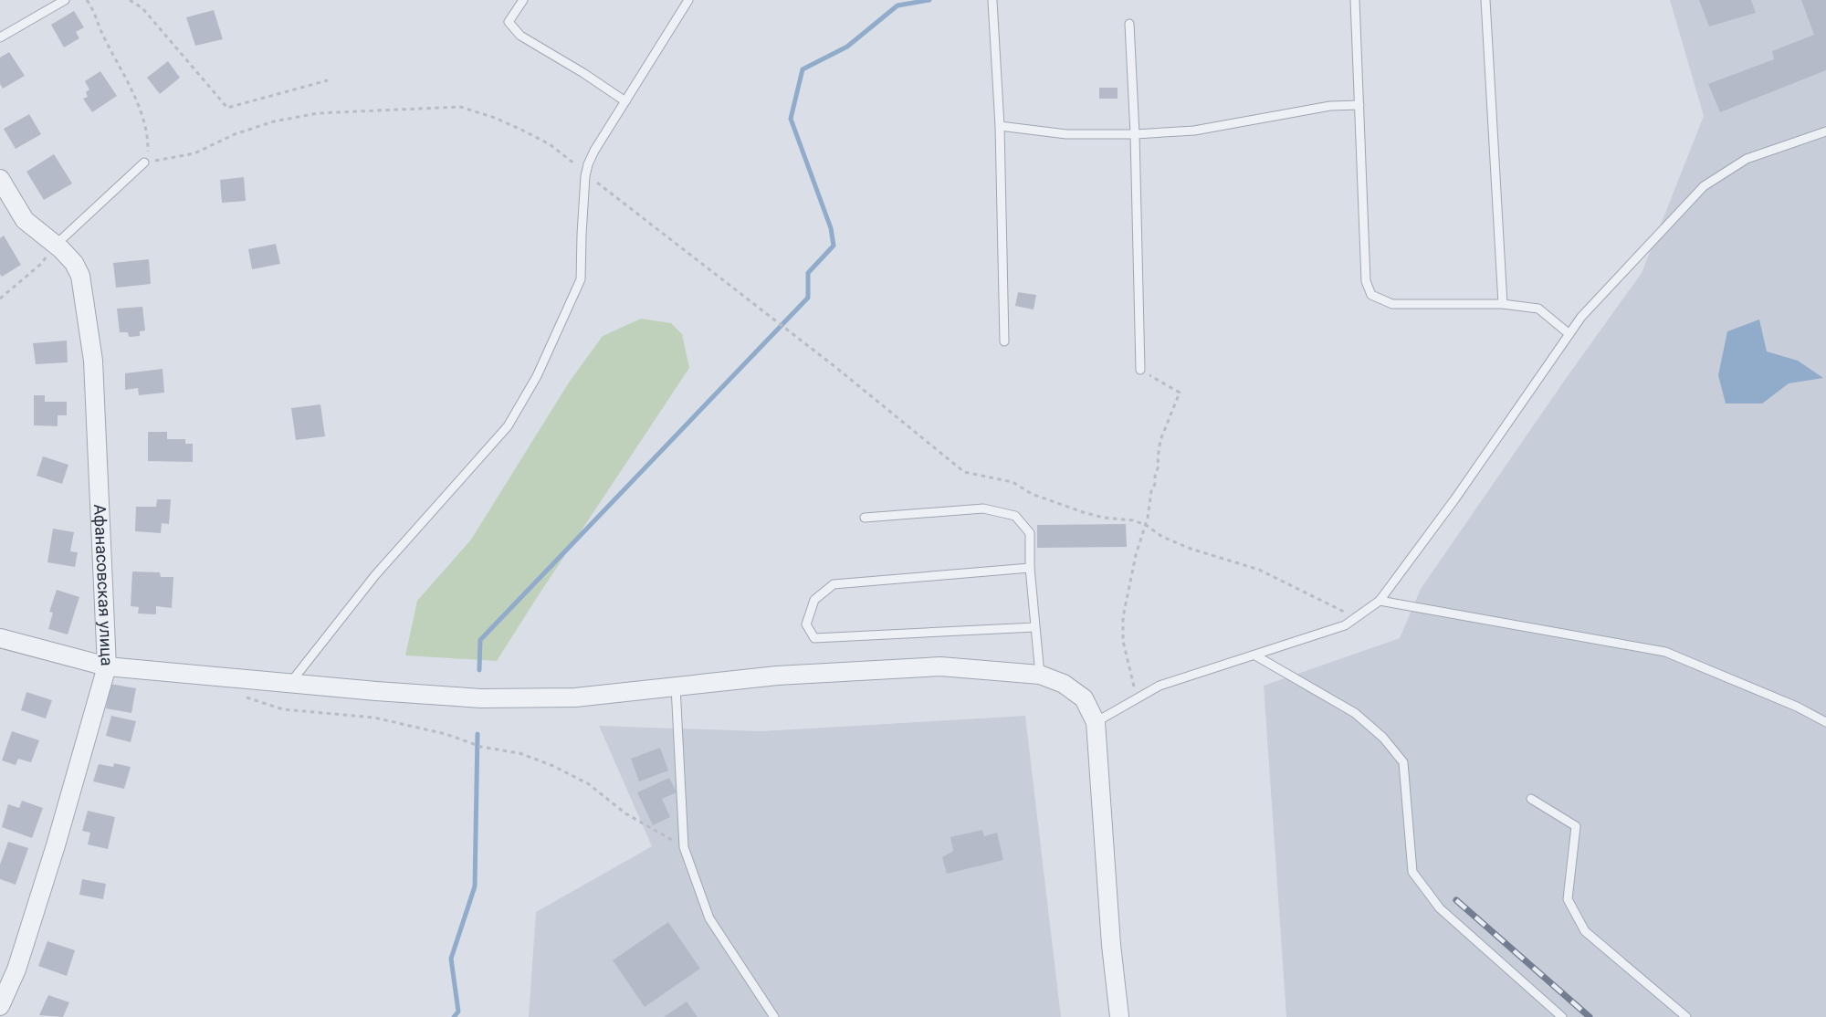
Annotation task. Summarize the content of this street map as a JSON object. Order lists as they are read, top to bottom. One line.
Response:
{"streets":{"street":["Афанасовская улица"]}}
